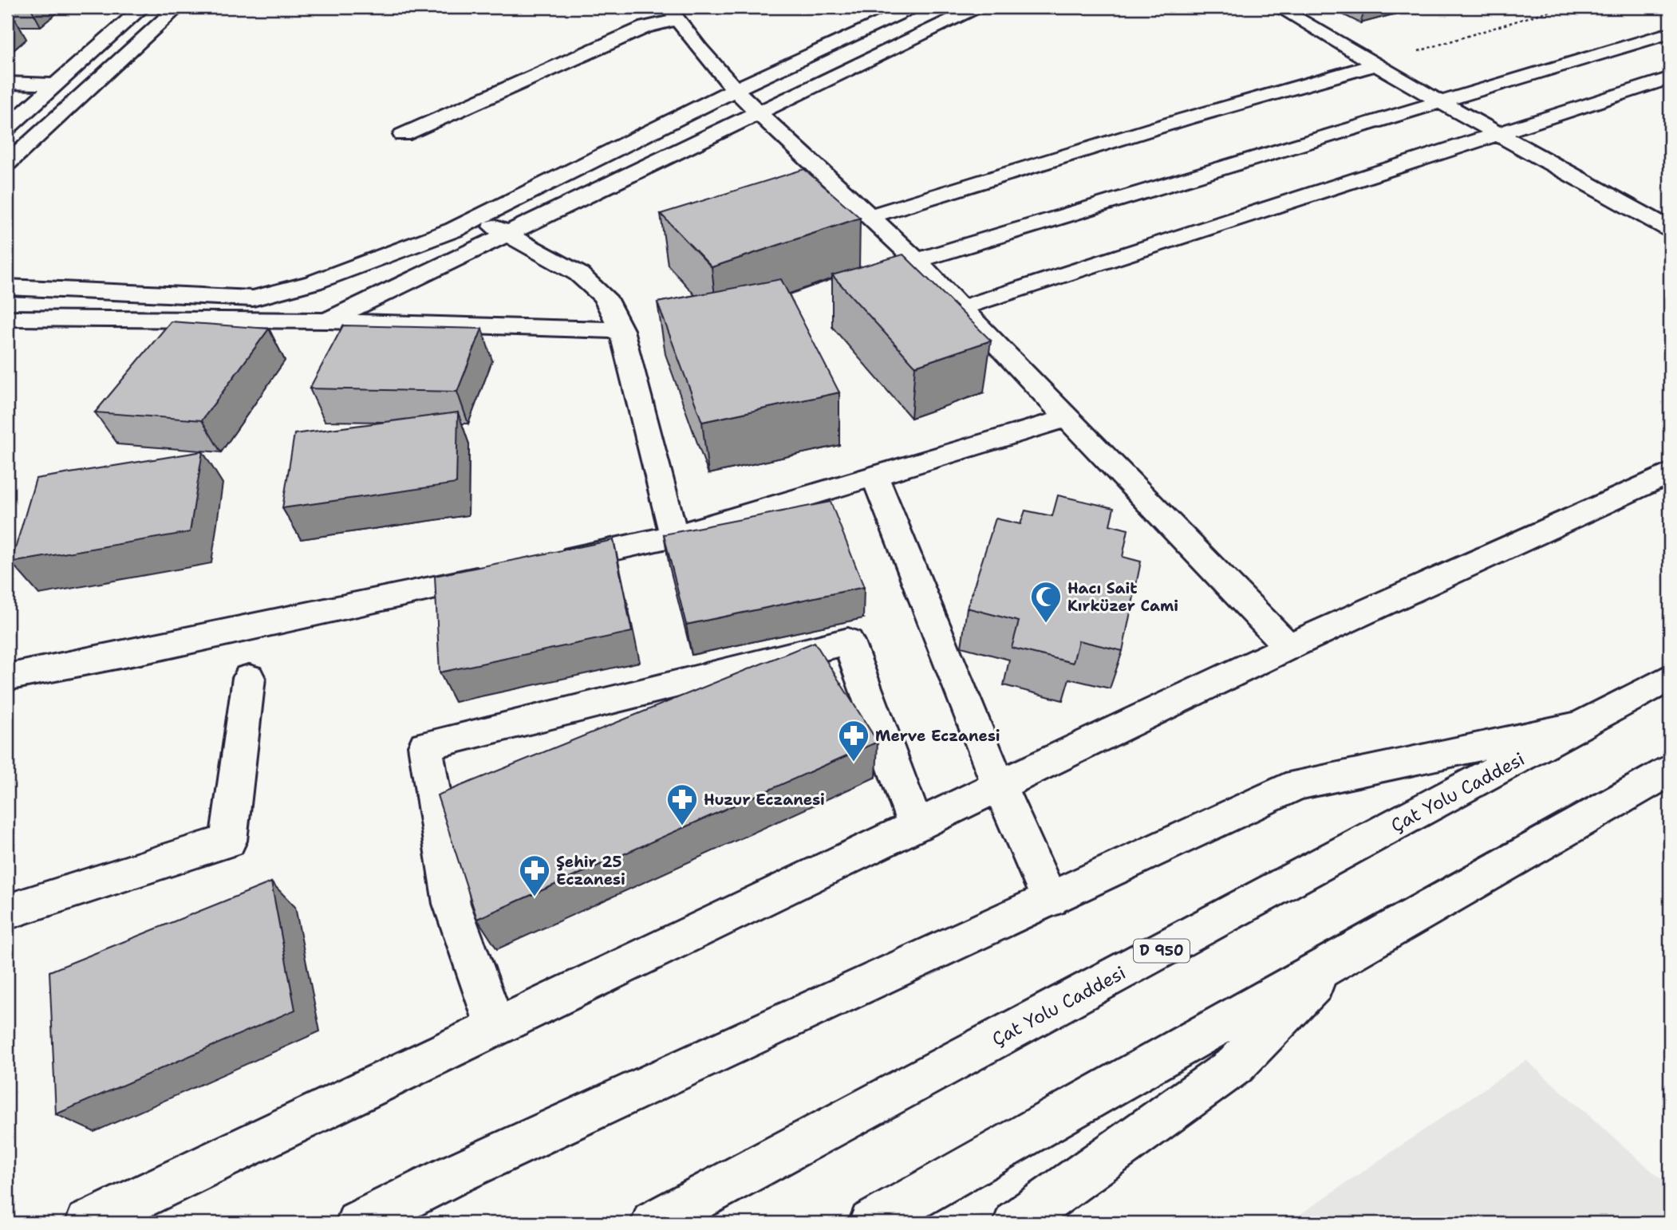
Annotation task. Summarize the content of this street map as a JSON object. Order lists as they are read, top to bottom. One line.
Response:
{"streets":{"main road":["Çat Yolu Caddesi","D 950"]},"places":{"mosque":["Hacı Sait Kırküzer Cami"],"pharmacy":["Merve Eczanesi","Huzur Eczanesi","Şehir 25 Eczanesi"]}}
